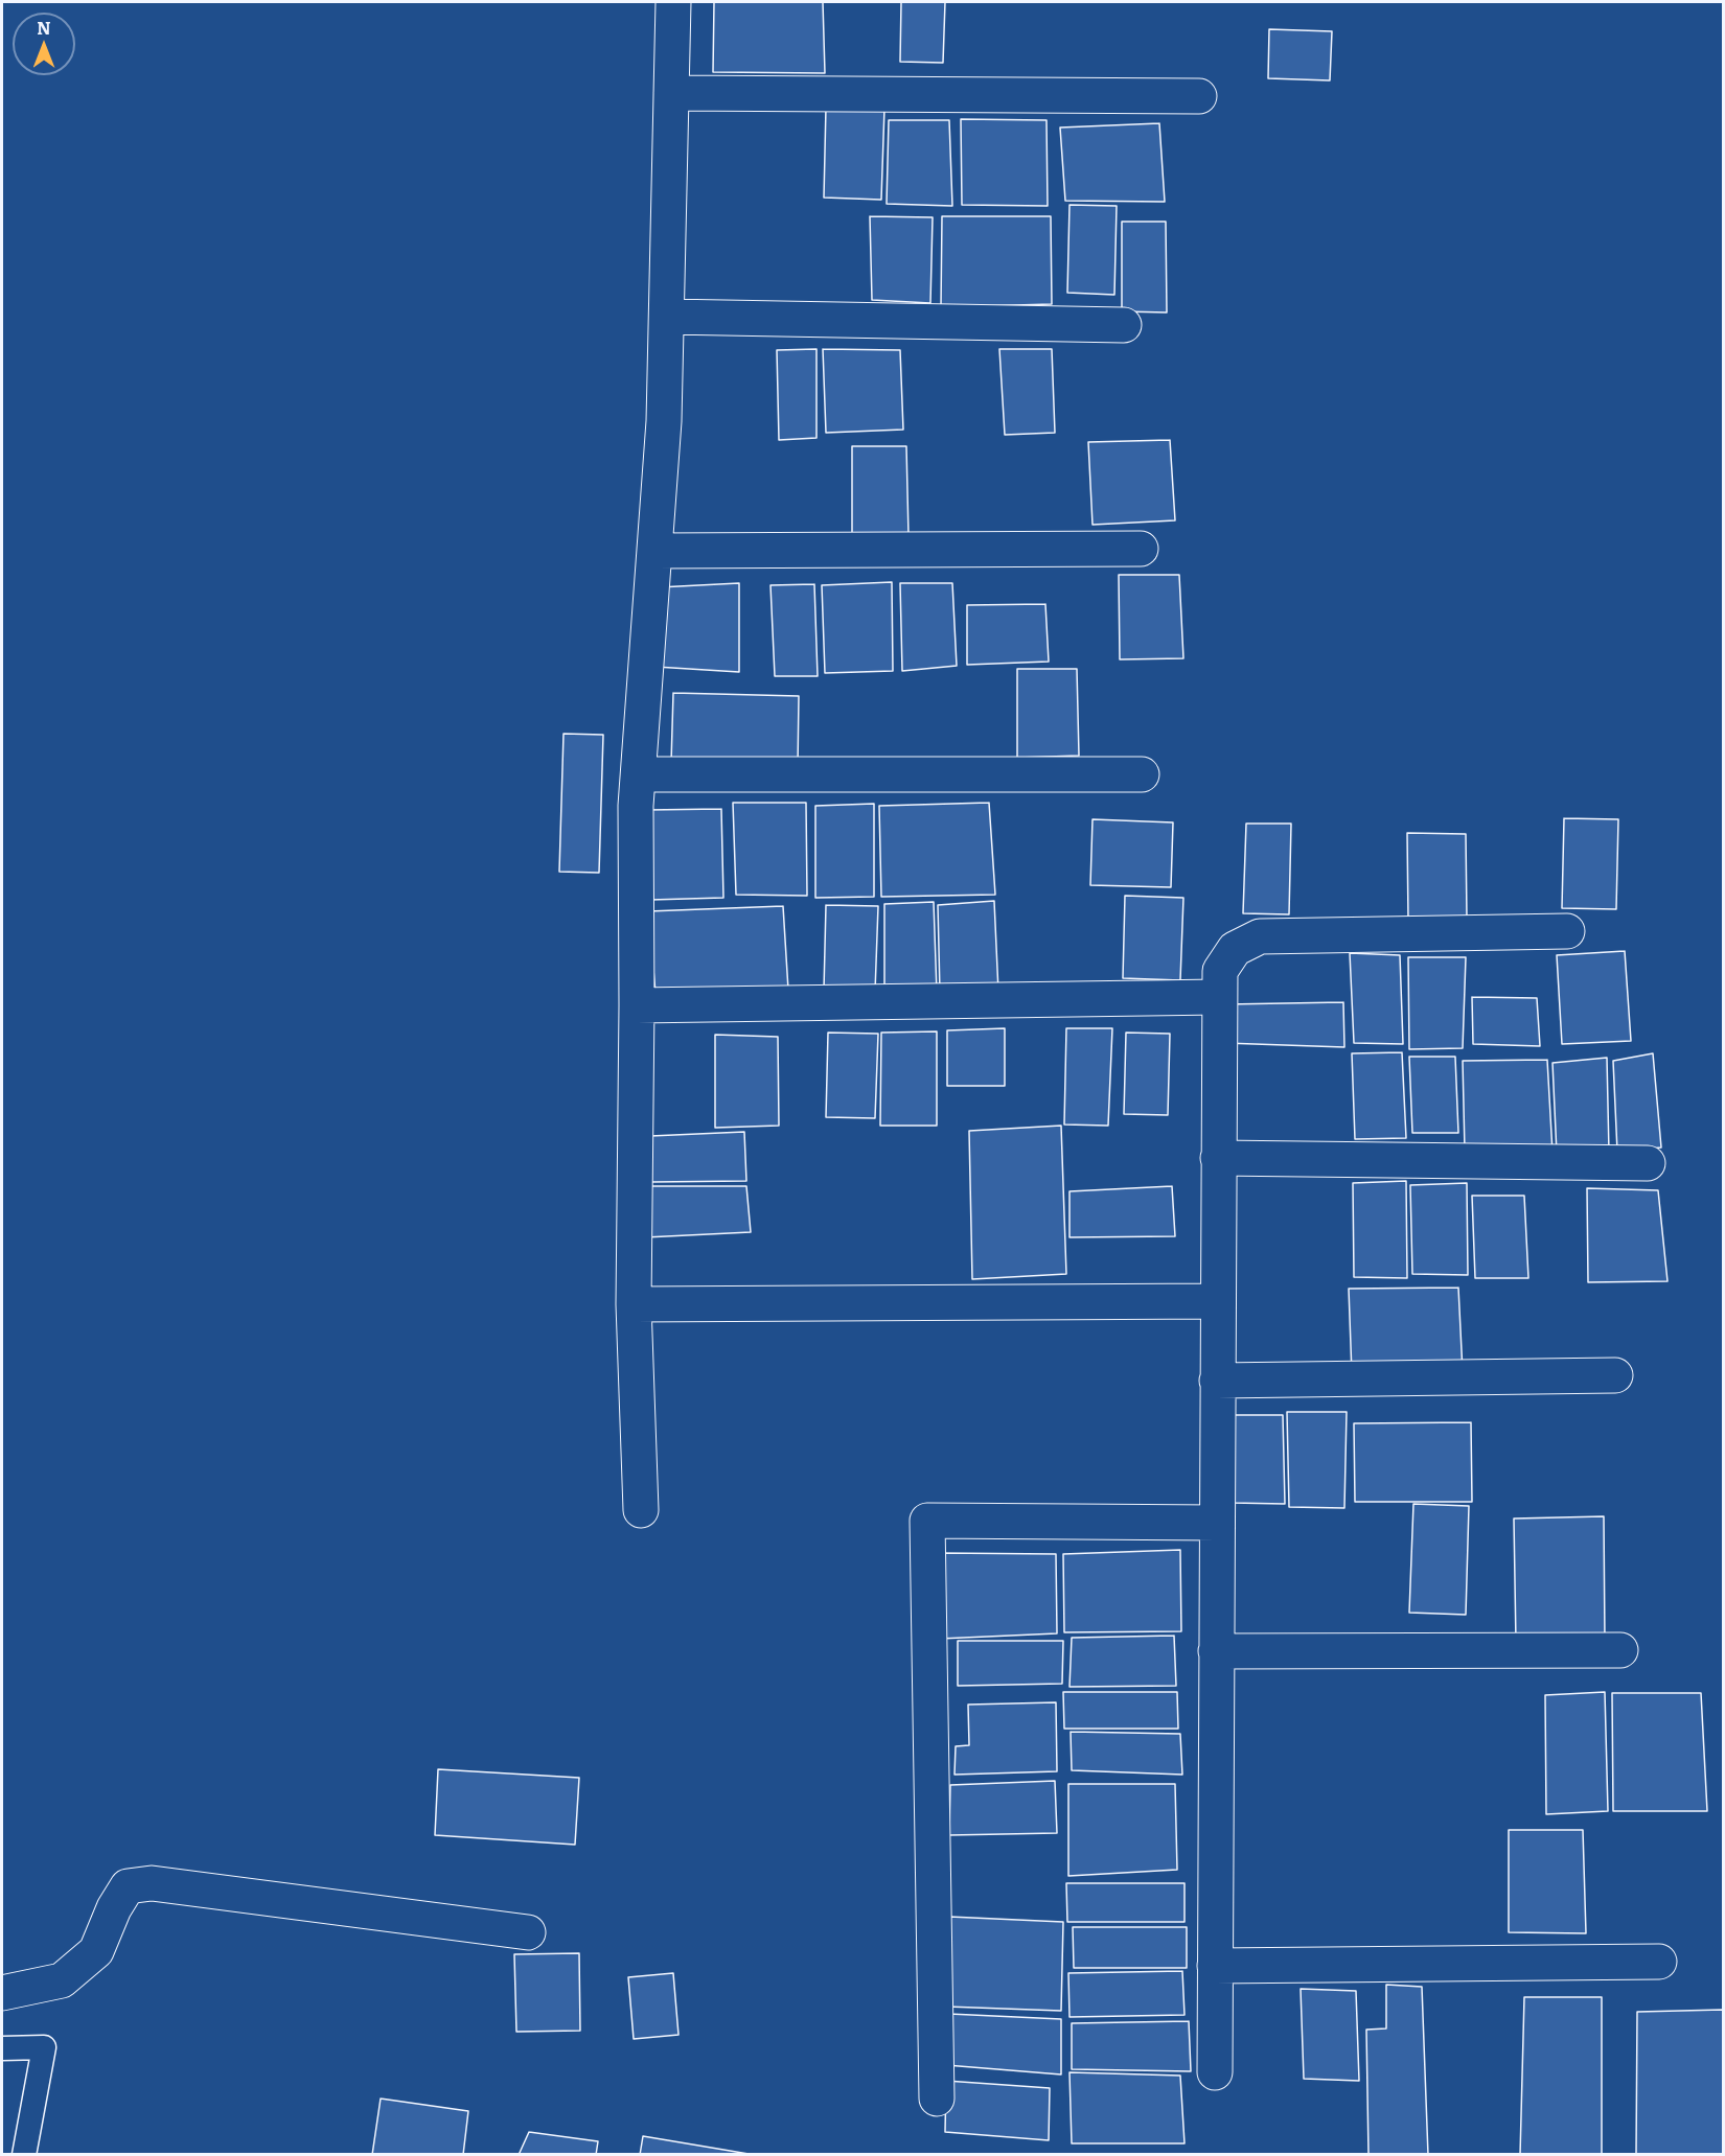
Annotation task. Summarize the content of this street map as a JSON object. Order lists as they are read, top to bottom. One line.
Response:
{"north":"top"}
